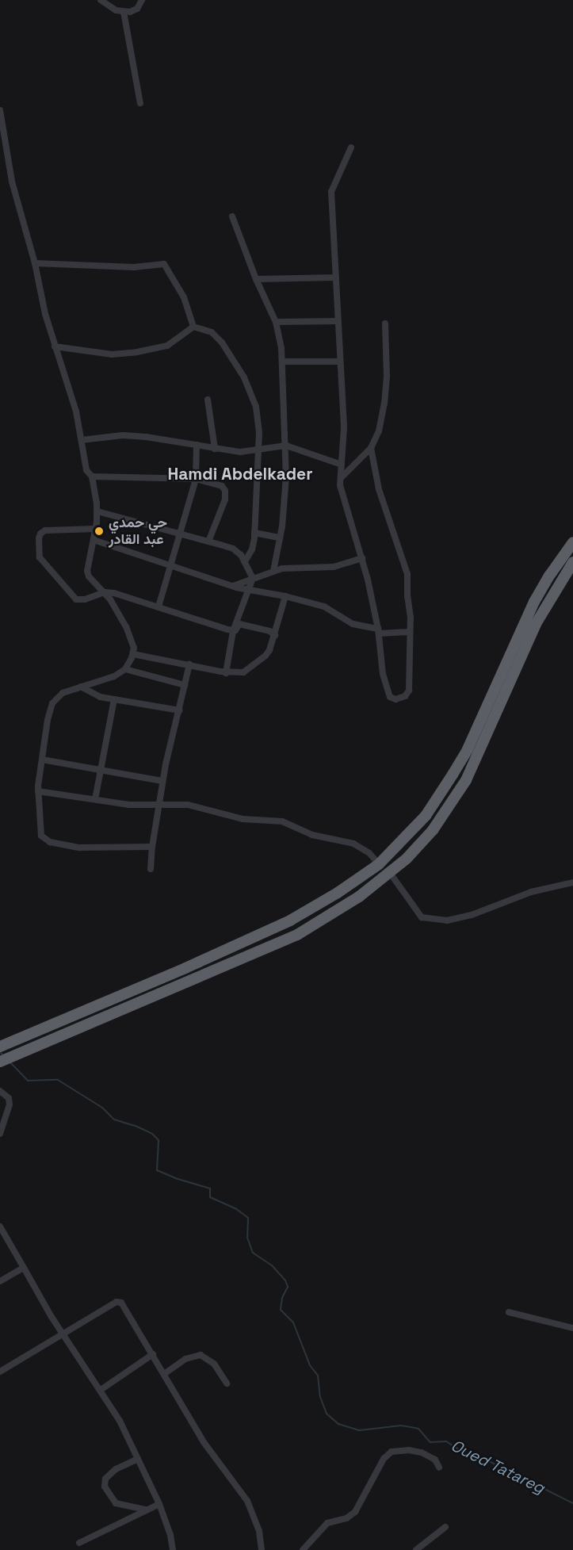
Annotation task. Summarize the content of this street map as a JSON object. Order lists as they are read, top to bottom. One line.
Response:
{"districts":["Hamdi Abdelkader"],"water":["Oued Tatareg"],"places":["حي حمدي عبد القادر"]}
